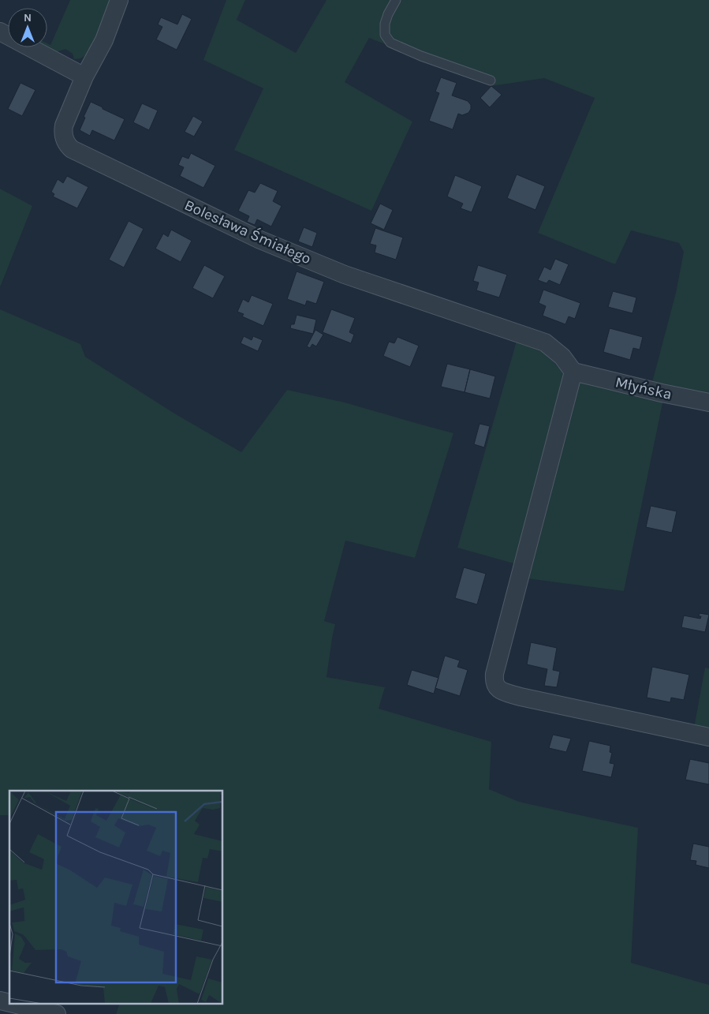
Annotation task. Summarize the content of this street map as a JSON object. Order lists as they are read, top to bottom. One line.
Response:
{"streets":{"street":["Bolesława Śmiałego","Młyńska"]},"crossings":[["Bolesława Śmiałego","Młyńska"]],"north":"top"}
